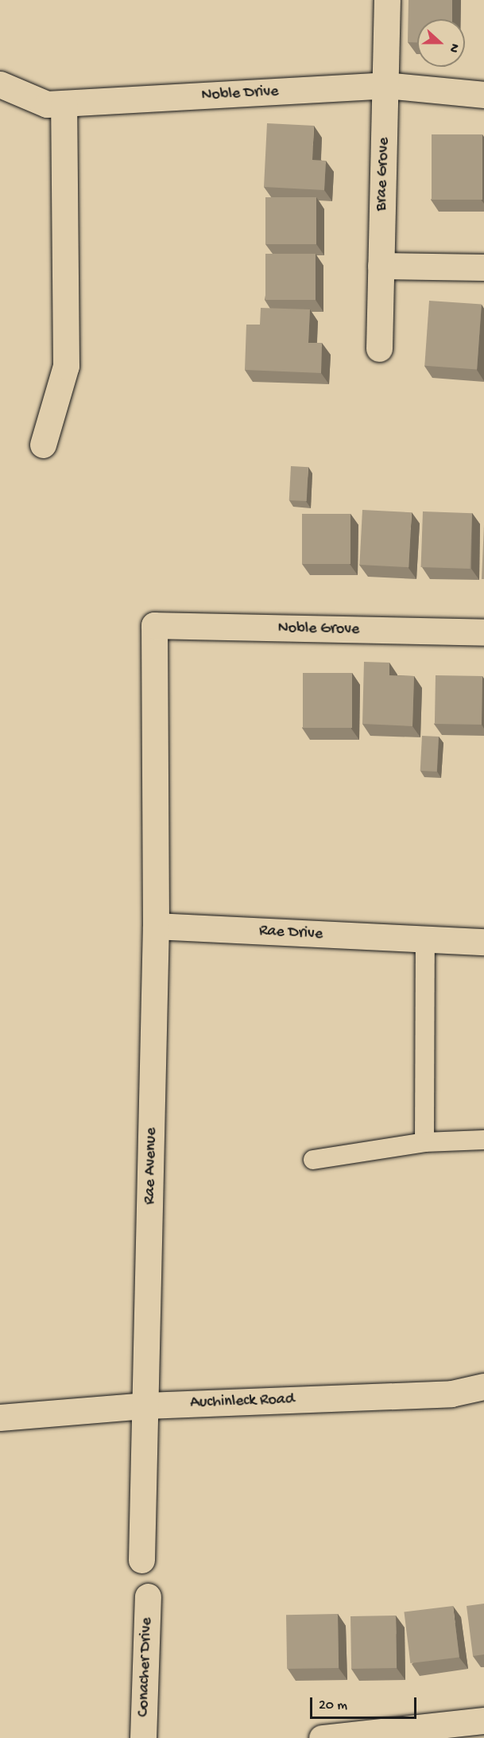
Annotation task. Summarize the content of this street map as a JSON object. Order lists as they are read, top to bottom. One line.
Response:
{"streets":{"street":["Noble Drive","Brae Grove","Noble Grove","Rae Drive","Rae Avenue","Auchinleck Road","Conacher Drive"]},"crossings":[["Noble Drive","Brae Grove"],["Noble Grove","Rae Avenue"],["Rae Drive","Rae Avenue"],["Rae Avenue","Auchinleck Road"]],"scale_bar":"20 m","north":"right"}
